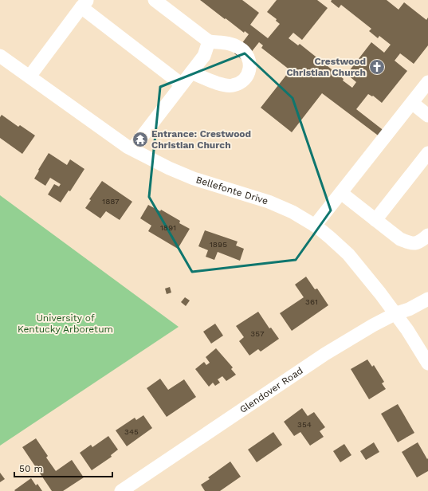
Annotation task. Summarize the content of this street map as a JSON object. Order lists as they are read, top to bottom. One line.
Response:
{"streets":{"street":["Bellefonte Drive","Glendover Road"]},"crossings":[["Bellefonte Drive","Glendover Road"]],"parks":["University of Kentucky Arboretum"],"places":{"church":["Crestwood Christian Church"],"temple":["Entrance: Crestwood Christian Church"]},"house_numbers":["1887","1891","1895","361","357","354","345"],"scale_bar":"50 m"}
